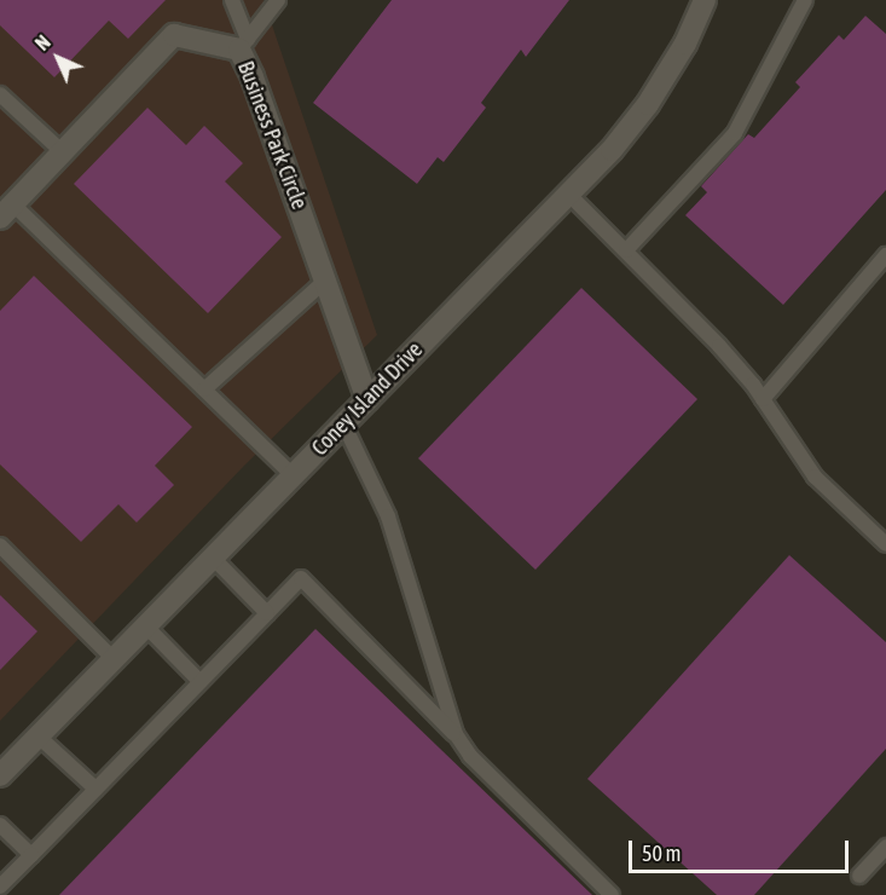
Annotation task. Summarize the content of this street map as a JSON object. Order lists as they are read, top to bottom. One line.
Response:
{"streets":{"street":["Business Park Circle","Coney Island Drive"]},"crossings":[["Business Park Circle","Coney Island Drive"]],"scale_bar":"50 m","north":"top left"}
